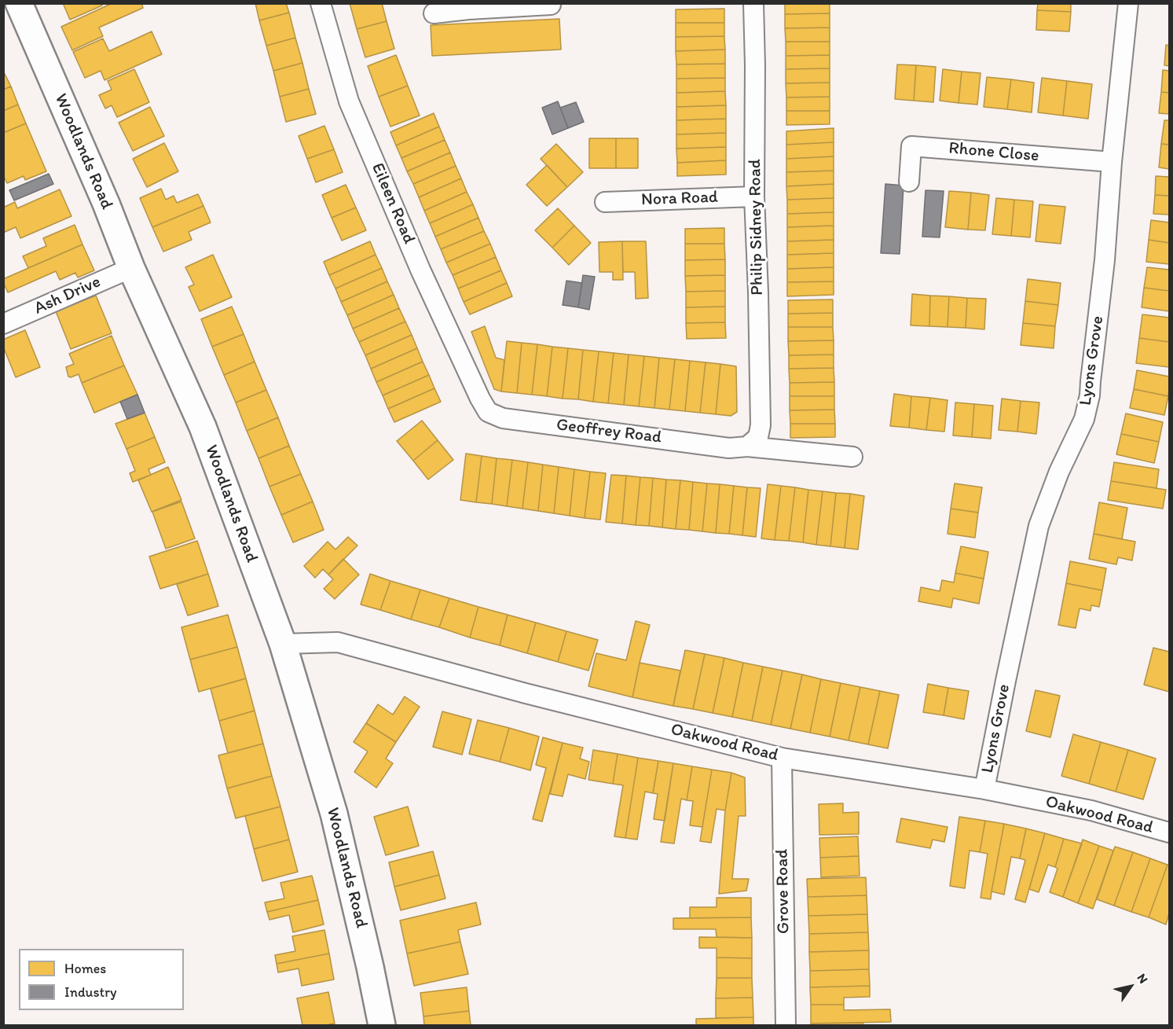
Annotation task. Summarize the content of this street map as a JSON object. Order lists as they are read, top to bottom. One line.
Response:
{"streets":{"street":["Woodlands Road","Rhone Close","Nora Road","Eileen Road","Philip Sidney Road","Ash Drive","Lyons Grove","Geoffrey Road","Oakwood Road","Grove Road"]},"crossings":[["Woodlands Road","Ash Drive"],["Woodlands Road","Oakwood Road"],["Rhone Close","Lyons Grove"],["Nora Road","Philip Sidney Road"],["Eileen Road","Geoffrey Road"],["Philip Sidney Road","Geoffrey Road"],["Lyons Grove","Oakwood Road"],["Oakwood Road","Grove Road"]],"legend":["Homes","Industry"],"north":"top right"}
